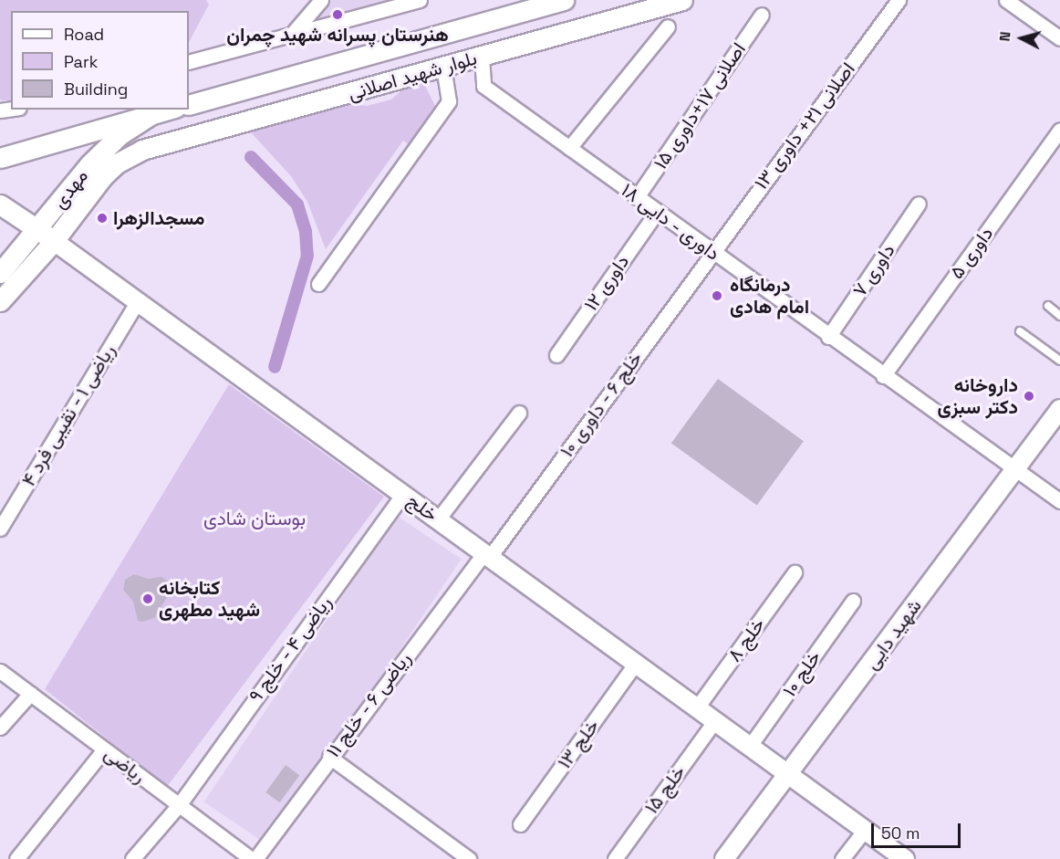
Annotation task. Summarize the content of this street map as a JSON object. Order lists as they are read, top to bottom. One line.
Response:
{"streets":{"main road":["بلوار شهید اصلانی","مهدی"],"street":["اصلانی ۱۷+داوری ۱۵","اصلانی ۲۱+ داوری ۱۳","داوری - دایی ۱۸","داوری ۵","داوری ۷","داوری ۱۲","خلج ۶ - داوری ۱۰","ریاضی ۱ - نقیبی فرد ۴","خلج","شهید دایی","خلج ۸","ریاضی ۴ - خلج ۹","خلج ۱۰","ریاضی ۶ - خلج ۱۱","خلج ۱۳","ریاضی","خلج ۱۵"]},"crossings":[["بلوار شهید اصلانی","مهدی"],["بلوار شهید اصلانی","داوری - دایی ۱۸"],["اصلانی ۱۷+داوری ۱۵","داوری - دایی ۱۸"],["اصلانی ۲۱+ داوری ۱۳","داوری - دایی ۱۸"],["اصلانی ۲۱+ داوری ۱۳","خلج ۶ - داوری ۱۰"],["مهدی","خلج"],["داوری - دایی ۱۸","داوری ۵"],["داوری - دایی ۱۸","داوری ۷"],["داوری - دایی ۱۸","داوری ۱۲"],["داوری - دایی ۱۸","خلج ۶ - داوری ۱۰"],["داوری - دایی ۱۸","شهید دایی"],["خلج ۶ - داوری ۱۰","خلج"],["خلج ۶ - داوری ۱۰","ریاضی ۶ - خلج ۱۱"],["ریاضی ۱ - نقیبی فرد ۴","خلج"],["خلج","شهید دایی"],["خلج","خلج ۸"],["خلج","ریاضی ۴ - خلج ۹"],["خلج","خلج ۱۰"],["خلج","ریاضی ۶ - خلج ۱۱"],["خلج","خلج ۱۳"],["خلج","خلج ۱۵"],["ریاضی ۴ - خلج ۹","ریاضی"]],"parks":["بوستان شادی"],"places":["هنرستان پسرانه شهید چمران","مسجدالزهرا","درمانگاه امام هادی","داروخانه دکتر سبزی","کتابخانه شهید مطهری"],"legend":["Road","Park","Building"],"scale_bar":"50 m","north":"left"}
